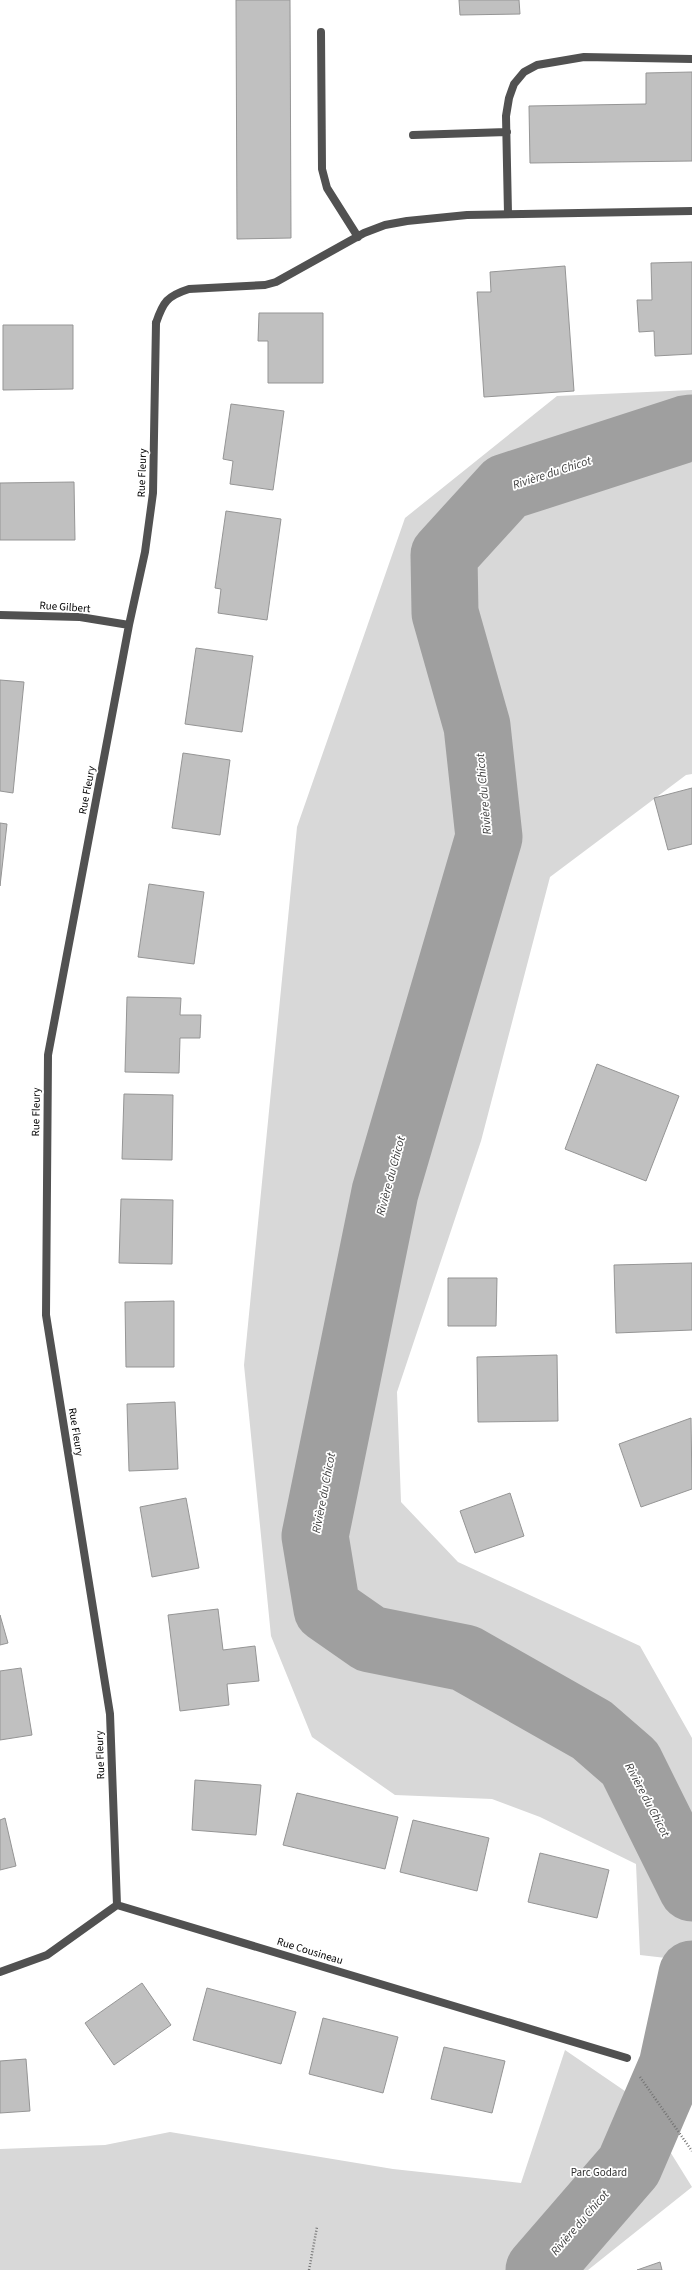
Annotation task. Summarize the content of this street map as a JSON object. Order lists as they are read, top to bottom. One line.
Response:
{"streets":{"street":["Rue Fleury","Rue Gilbert","Rue Cousineau"]},"crossings":[["Rue Fleury","Rue Gilbert"],["Rue Fleury","Rue Cousineau"]],"water":["Rivière du Chicot"],"parks":["Parc Godard"]}
